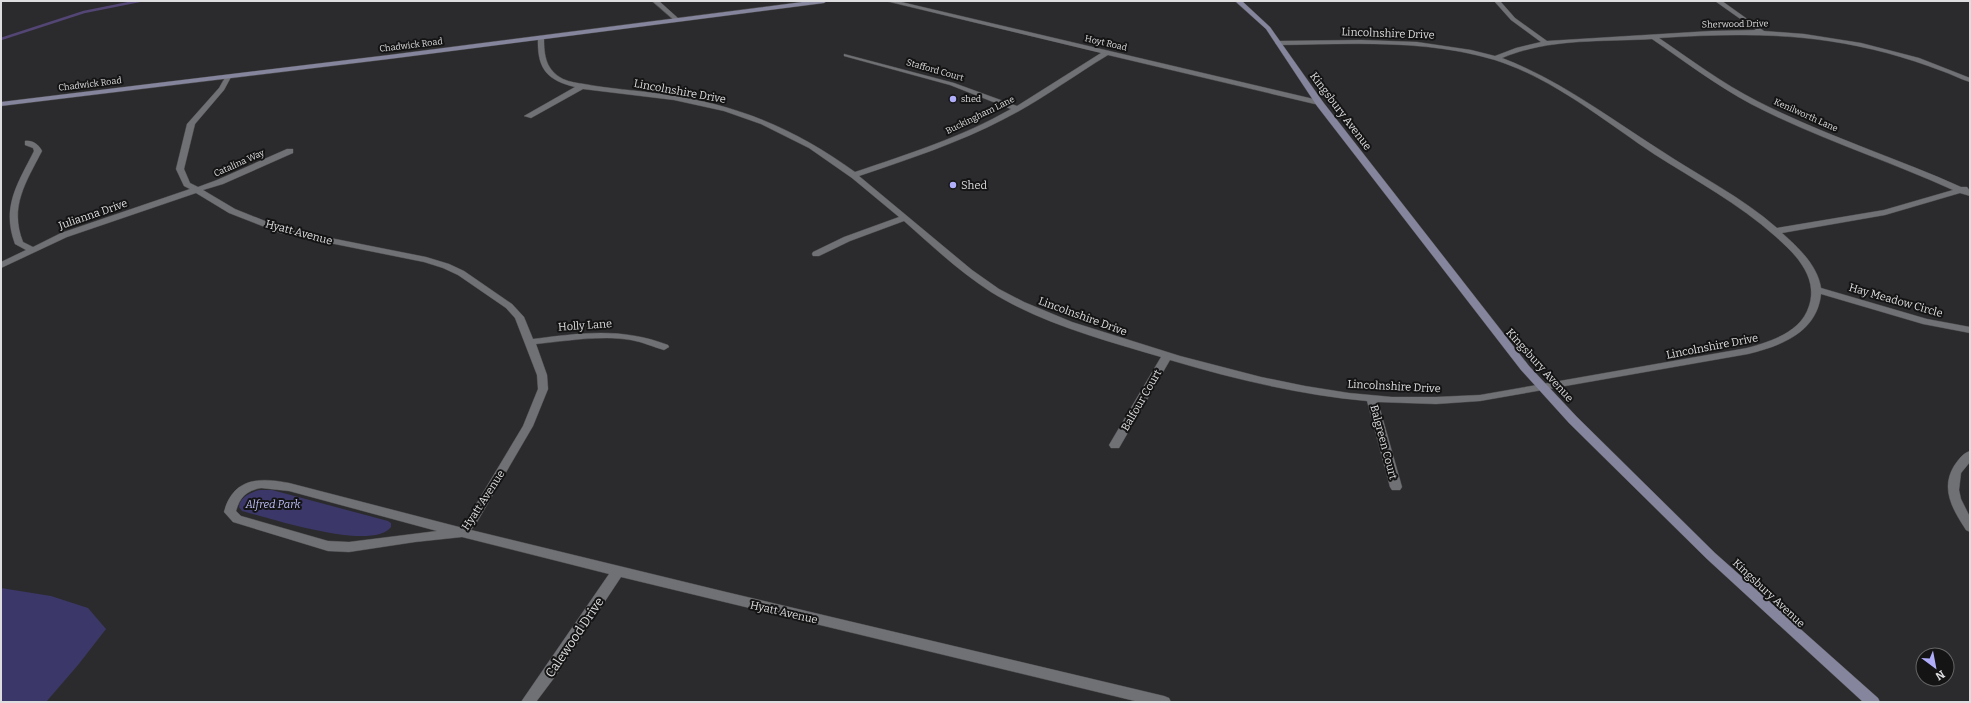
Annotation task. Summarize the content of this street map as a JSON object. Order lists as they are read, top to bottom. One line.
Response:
{"streets":{"main road":["Chadwick Road","Kingsbury Avenue"],"street":["Sherwood Drive","Lincolnshire Drive","Hoyt Road","Stafford Court","Buckingham Lane","Kenilworth Lane","Catalina Way","Julianna Drive","Hyatt Avenue","Hay Meadow Circle","Holly Lane","Balfour Court","Balgreen Court","Calewood Drive"]},"crossings":[["Sherwood Drive","Lincolnshire Drive"],["Sherwood Drive","Kenilworth Lane"],["Lincolnshire Drive","Chadwick Road"],["Lincolnshire Drive","Kingsbury Avenue"],["Lincolnshire Drive","Buckingham Lane"],["Lincolnshire Drive","Hay Meadow Circle"],["Lincolnshire Drive","Balfour Court"],["Lincolnshire Drive","Balgreen Court"],["Hoyt Road","Kingsbury Avenue"],["Hoyt Road","Buckingham Lane"],["Chadwick Road","Hyatt Avenue"],["Stafford Court","Buckingham Lane"],["Catalina Way","Julianna Drive"],["Catalina Way","Hyatt Avenue"],["Julianna Drive","Hyatt Avenue"],["Hyatt Avenue","Holly Lane"],["Hyatt Avenue","Calewood Drive"]],"parks":["Alfred Park"],"places":["shed","Shed"],"north":"bottom right"}
